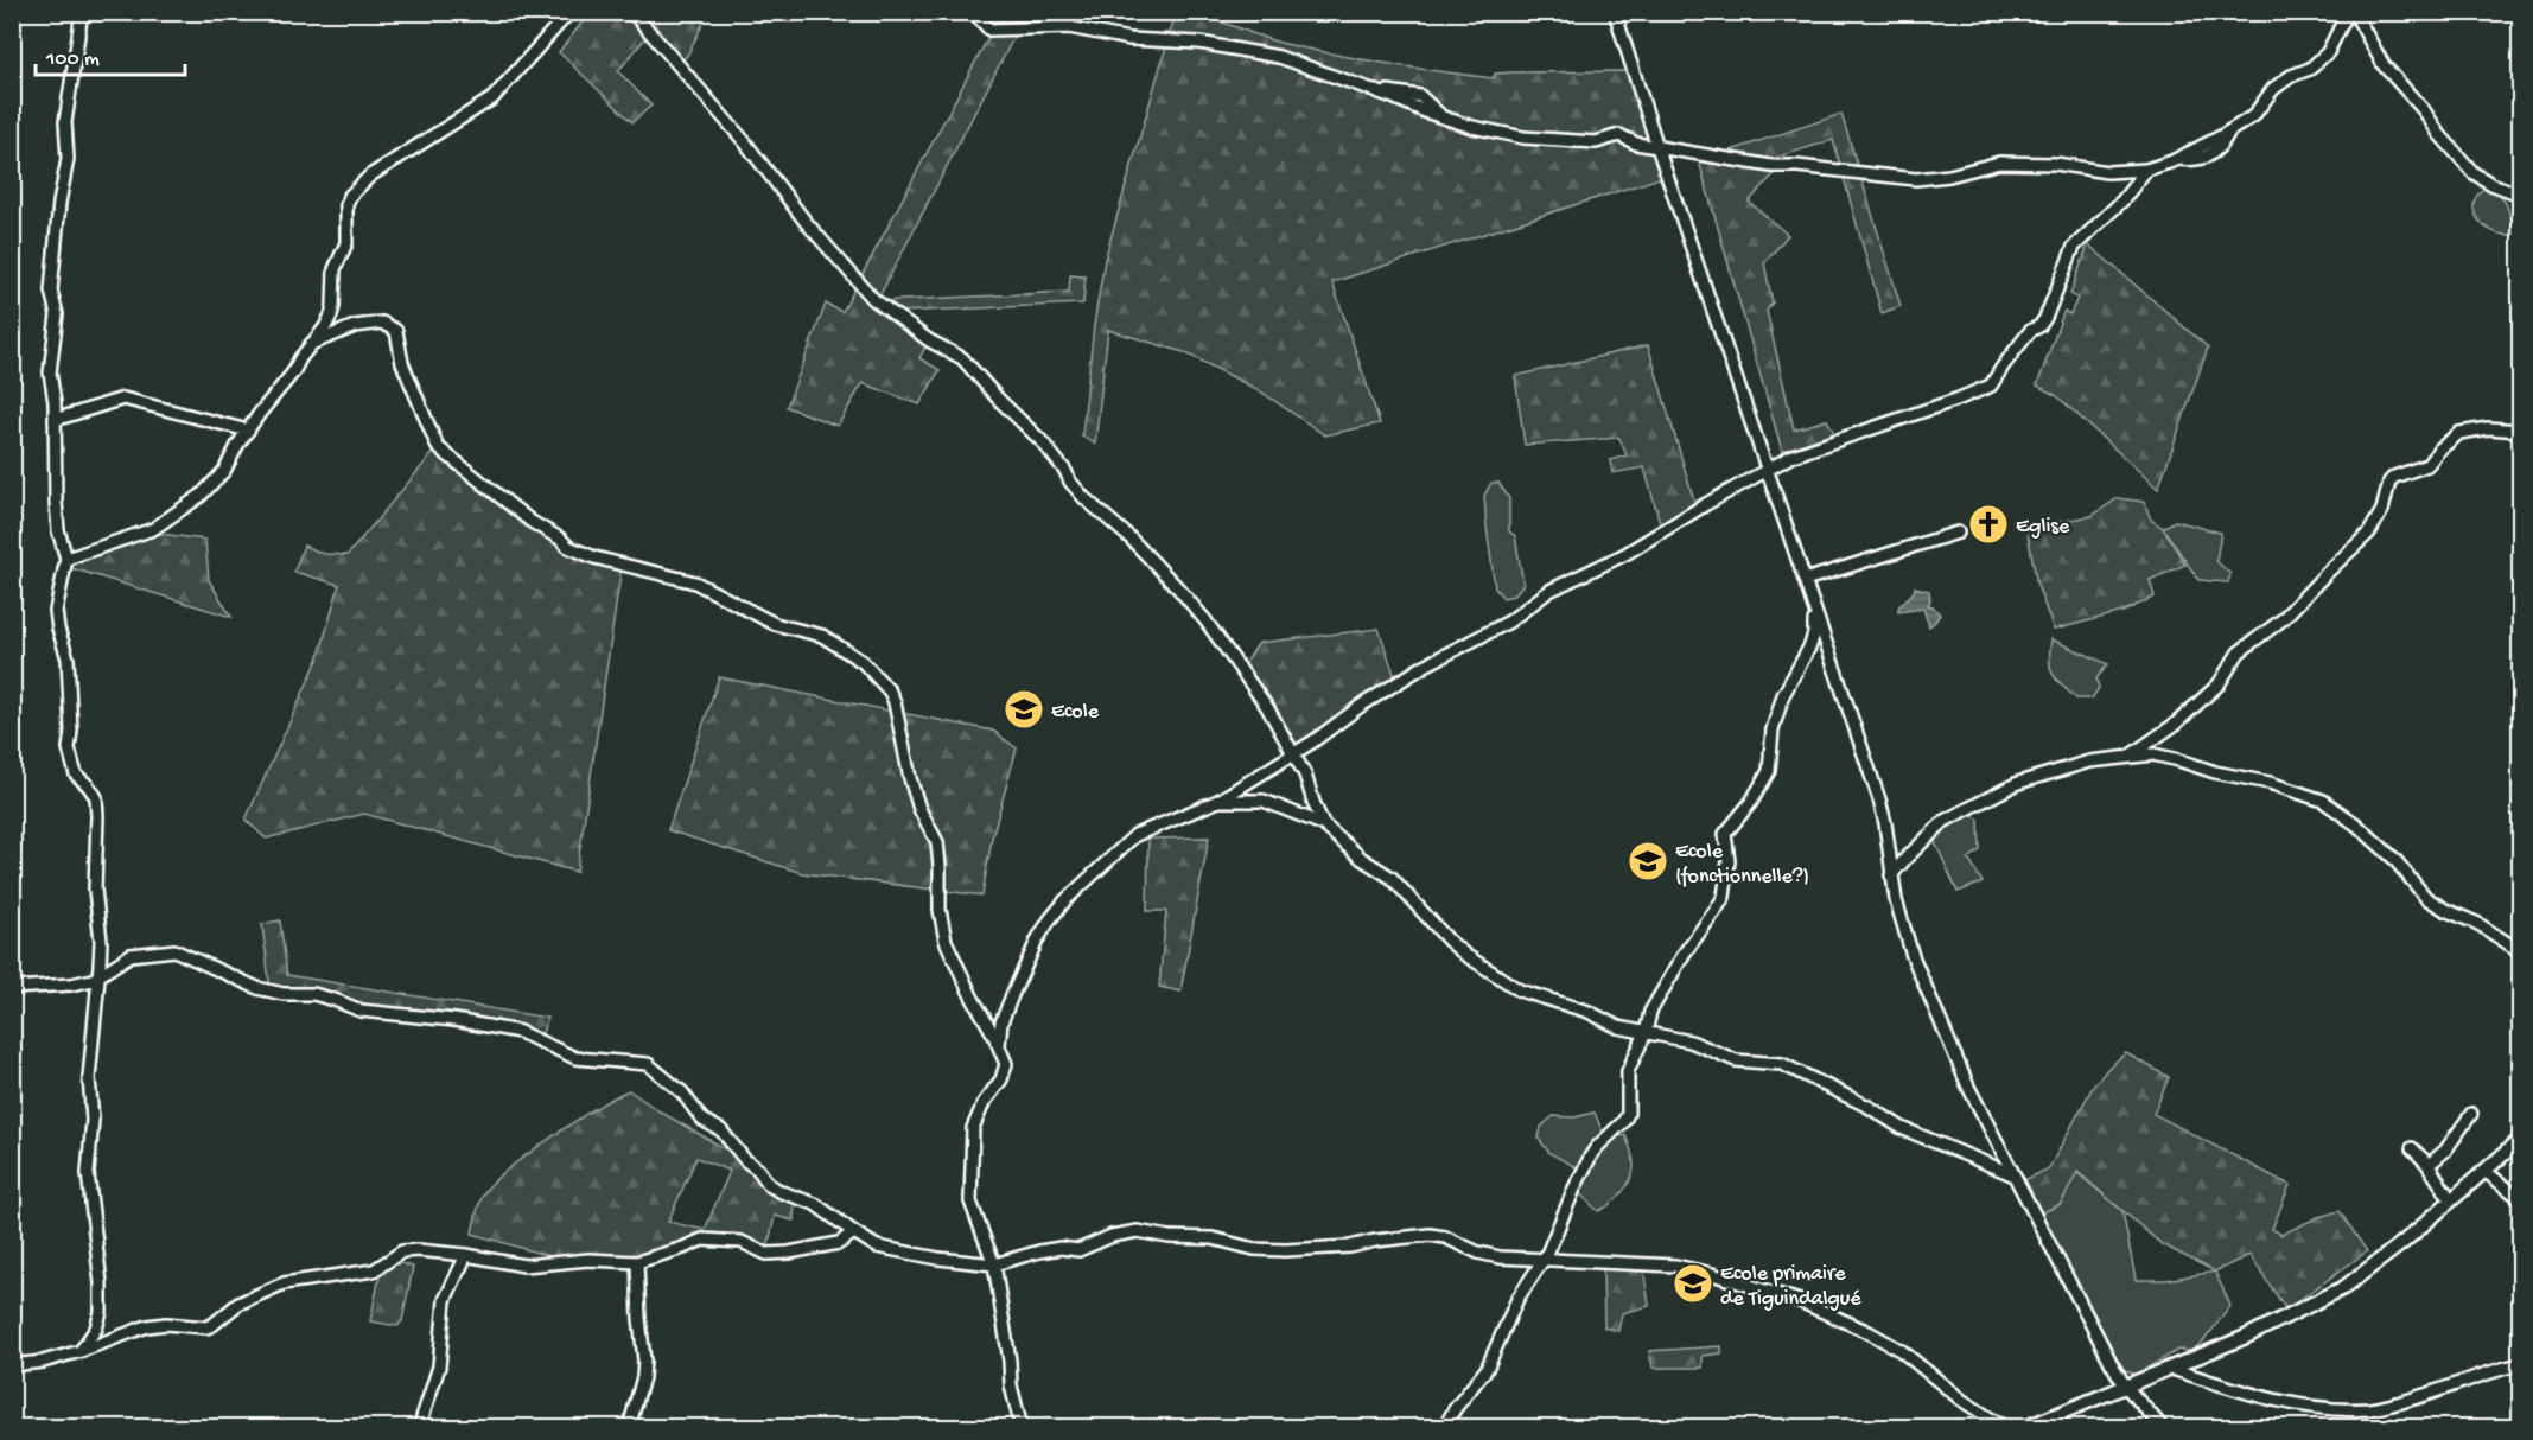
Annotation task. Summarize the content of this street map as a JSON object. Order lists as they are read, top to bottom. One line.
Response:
{"places":{"church":["Eglise"],"school or university":["Ecole","Ecole (fonctionnelle?)","Ecole primaire de Tiguindalgué"]},"scale_bar":"100 m"}
